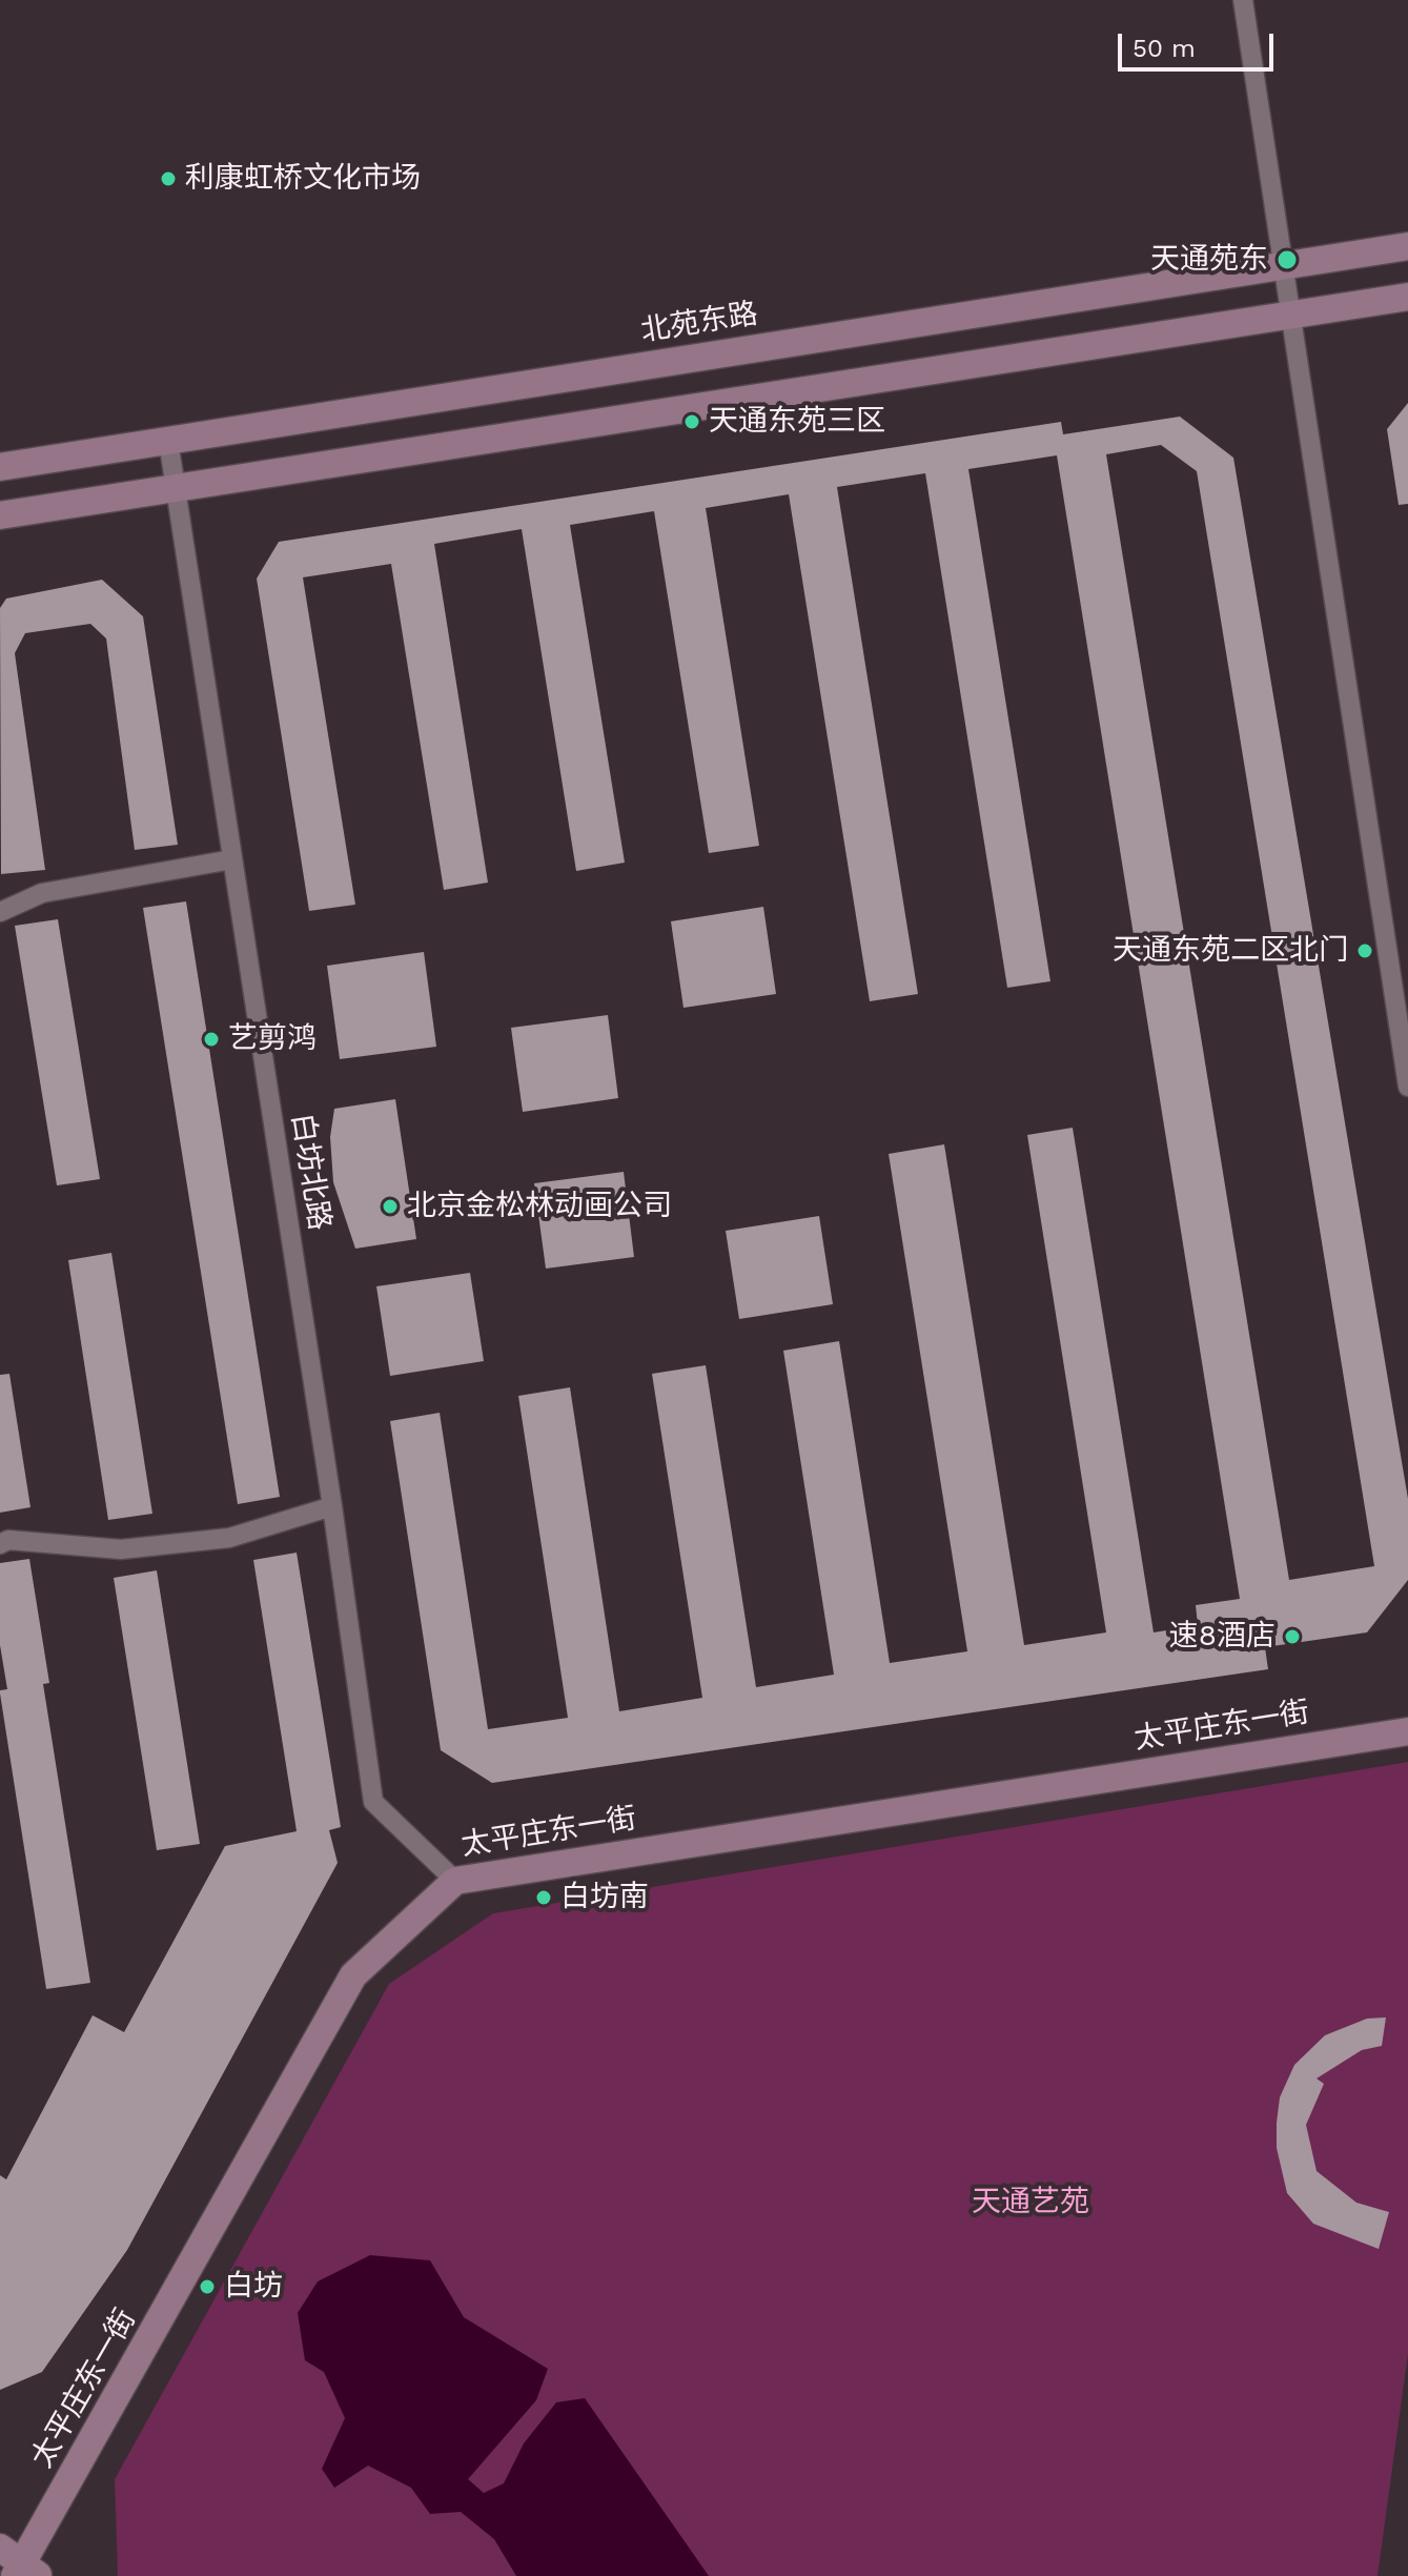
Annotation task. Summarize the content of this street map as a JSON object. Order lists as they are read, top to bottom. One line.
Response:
{"streets":{"main road":["北苑东路","太平庄东一街"],"street":["白坊北路"]},"crossings":[["北苑东路","白坊北路"],["白坊北路","太平庄东一街"]],"parks":["天通艺苑"],"places":["利康虹桥文化市场","天通苑东","天通东苑三区","天通东苑二区北门","艺剪鸿","北京金松林动画公司","速8酒店","白坊南","白坊"],"scale_bar":"50 m"}
